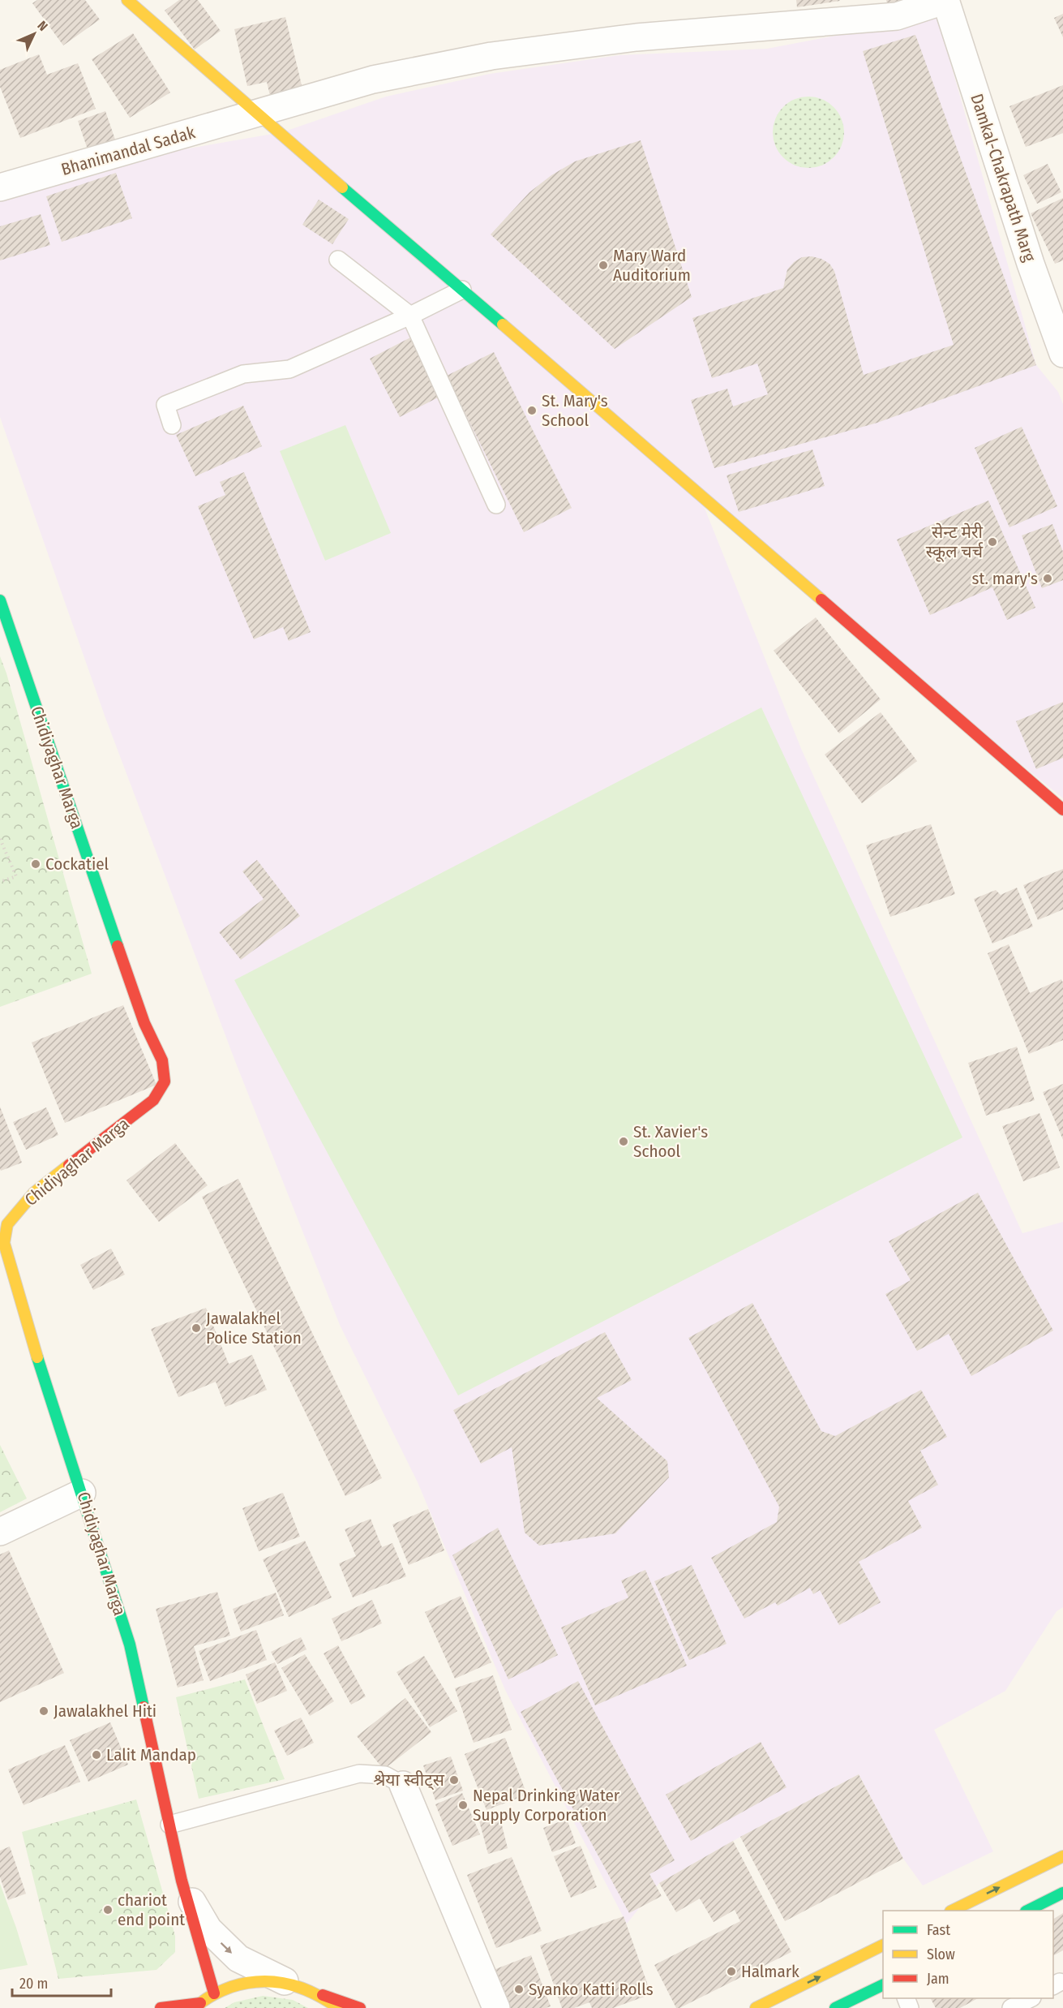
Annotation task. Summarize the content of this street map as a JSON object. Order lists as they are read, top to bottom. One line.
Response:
{"streets":{"street":["Bhanimandal Sadak","Damkal-Chakrapath Marg","Chidiyaghar Marga"]},"crossings":[["Bhanimandal Sadak","Damkal-Chakrapath Marg"]],"places":["Mary Ward Auditorium","St. Mary's School","सेन्ट मेरी स्कूल चर्च","st. mary's","Cockatiel","St. Xavier's School","Jawalakhel Police Station","Jawalakhel Hiti","Lalit Mandap","श्रेया स्वीट्स","Nepal Drinking Water Supply Corporation","chariot end point","Halmark","Syanko Katti Rolls"],"legend":["Fast","Slow","Jam"],"scale_bar":"20 m","north":"top right"}
